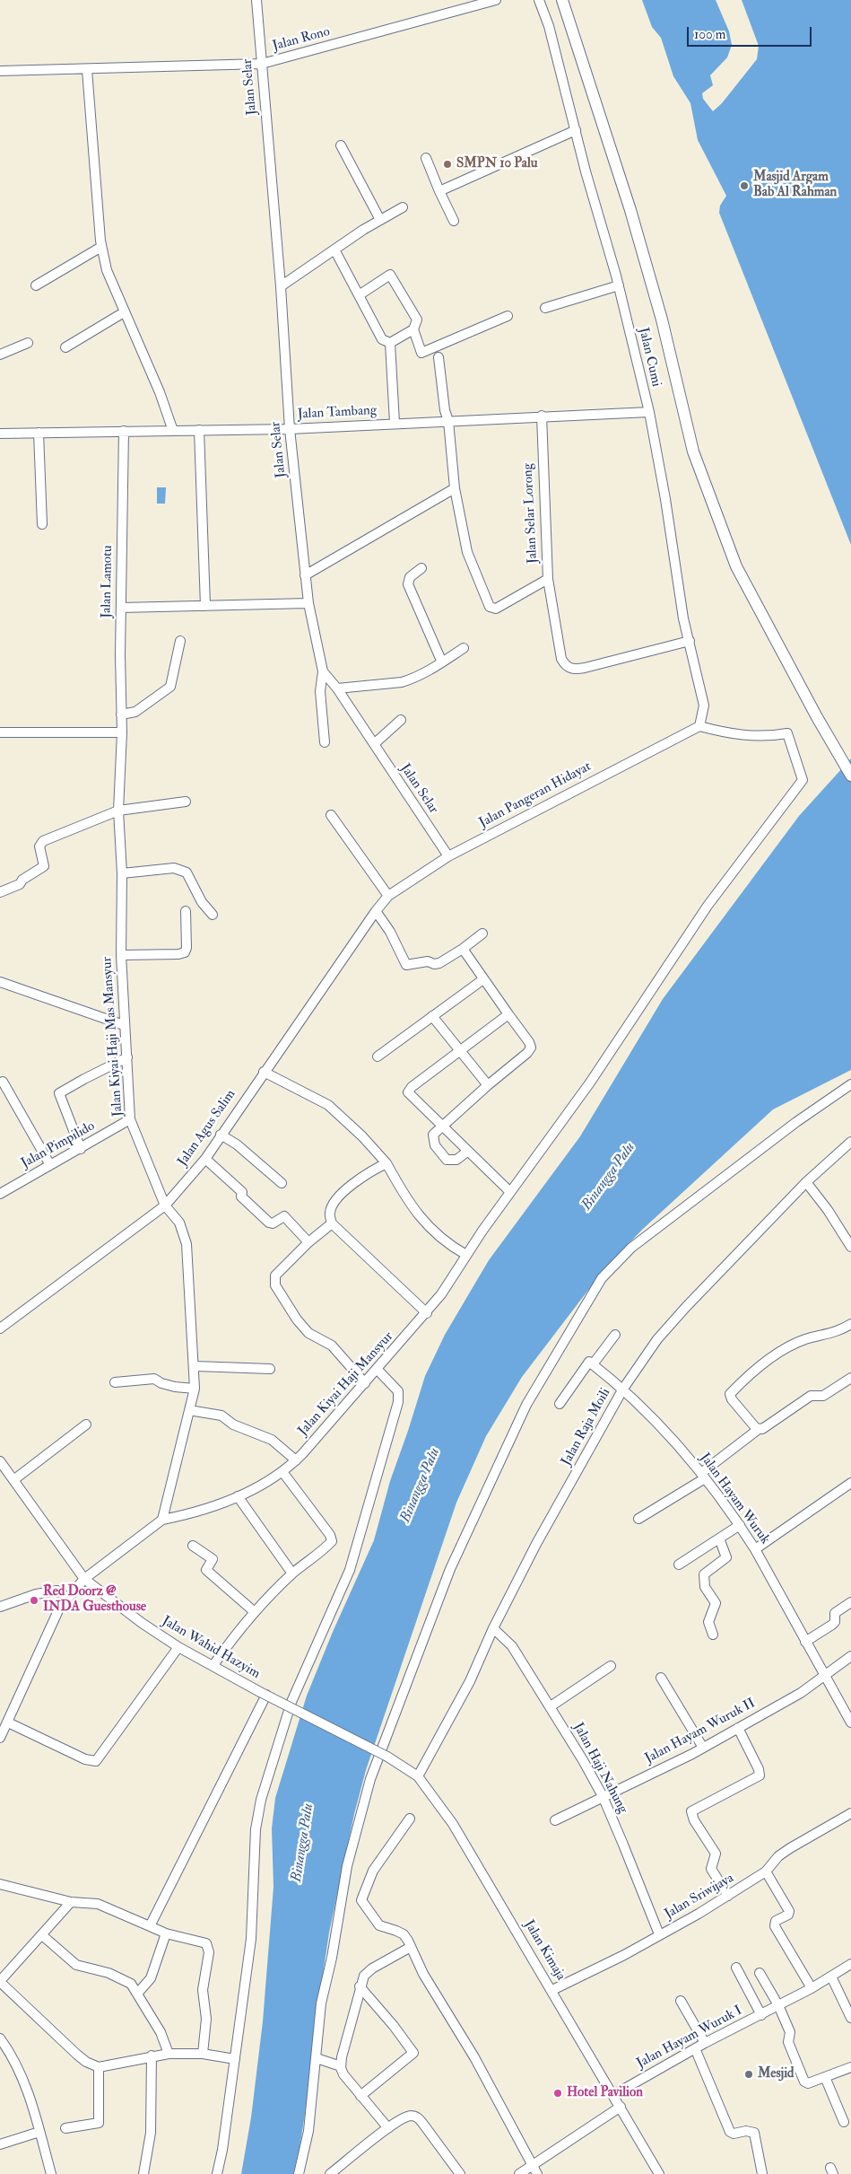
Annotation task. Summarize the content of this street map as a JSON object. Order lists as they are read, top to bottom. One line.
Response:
{"streets":{"street":["Jalan Rono","Jalan Selar","Jalan Cumi","Jalan Tambang","Jalan Selar Lorong","Jalan Lamotu","Jalan Pangeran Hidayat","Jalan Kiyai Haji Mas Mansyur","Jalan Agus Salim","Jalan Pimpilido","Jalan Kiyai Haji Mansyur","Jalan Raja Moili","Jalan Hayam Wuruk","Jalan Wahid Hazyim","Jalan Hayam Wuruk II","Jalan Haji Nahung","Jalan Sriwijaya","Jalan Kimaja","Jalan Hayam Wuruk I"]},"crossings":[["Jalan Rono","Jalan Selar"],["Jalan Selar","Jalan Tambang"],["Jalan Selar","Jalan Pangeran Hidayat"],["Jalan Cumi","Jalan Tambang"],["Jalan Cumi","Jalan Pangeran Hidayat"],["Jalan Cumi","Jalan Kiyai Haji Mansyur"],["Jalan Tambang","Jalan Selar Lorong"],["Jalan Tambang","Jalan Lamotu"],["Jalan Lamotu","Jalan Kiyai Haji Mas Mansyur"],["Jalan Pangeran Hidayat","Jalan Agus Salim"],["Jalan Pangeran Hidayat","Jalan Kiyai Haji Mansyur"],["Jalan Kiyai Haji Mas Mansyur","Jalan Agus Salim"],["Jalan Kiyai Haji Mas Mansyur","Jalan Pimpilido"],["Jalan Kiyai Haji Mas Mansyur","Jalan Kiyai Haji Mansyur"],["Jalan Raja Moili","Jalan Hayam Wuruk"],["Jalan Raja Moili","Jalan Haji Nahung"],["Jalan Raja Moili","Jalan Kimaja"],["Jalan Hayam Wuruk","Jalan Hayam Wuruk II"],["Jalan Wahid Hazyim","Jalan Kimaja"],["Jalan Hayam Wuruk II","Jalan Haji Nahung"],["Jalan Haji Nahung","Jalan Sriwijaya"],["Jalan Sriwijaya","Jalan Kimaja"],["Jalan Kimaja","Jalan Hayam Wuruk I"]],"water":["Binangga Palu"],"places":["SMPN 10 Palu","Masjid Argam Bab Al Rahman","Red Doorz @ INDA Guesthouse","Mesjid","Hotel Pavilion"],"scale_bar":"100 m"}
